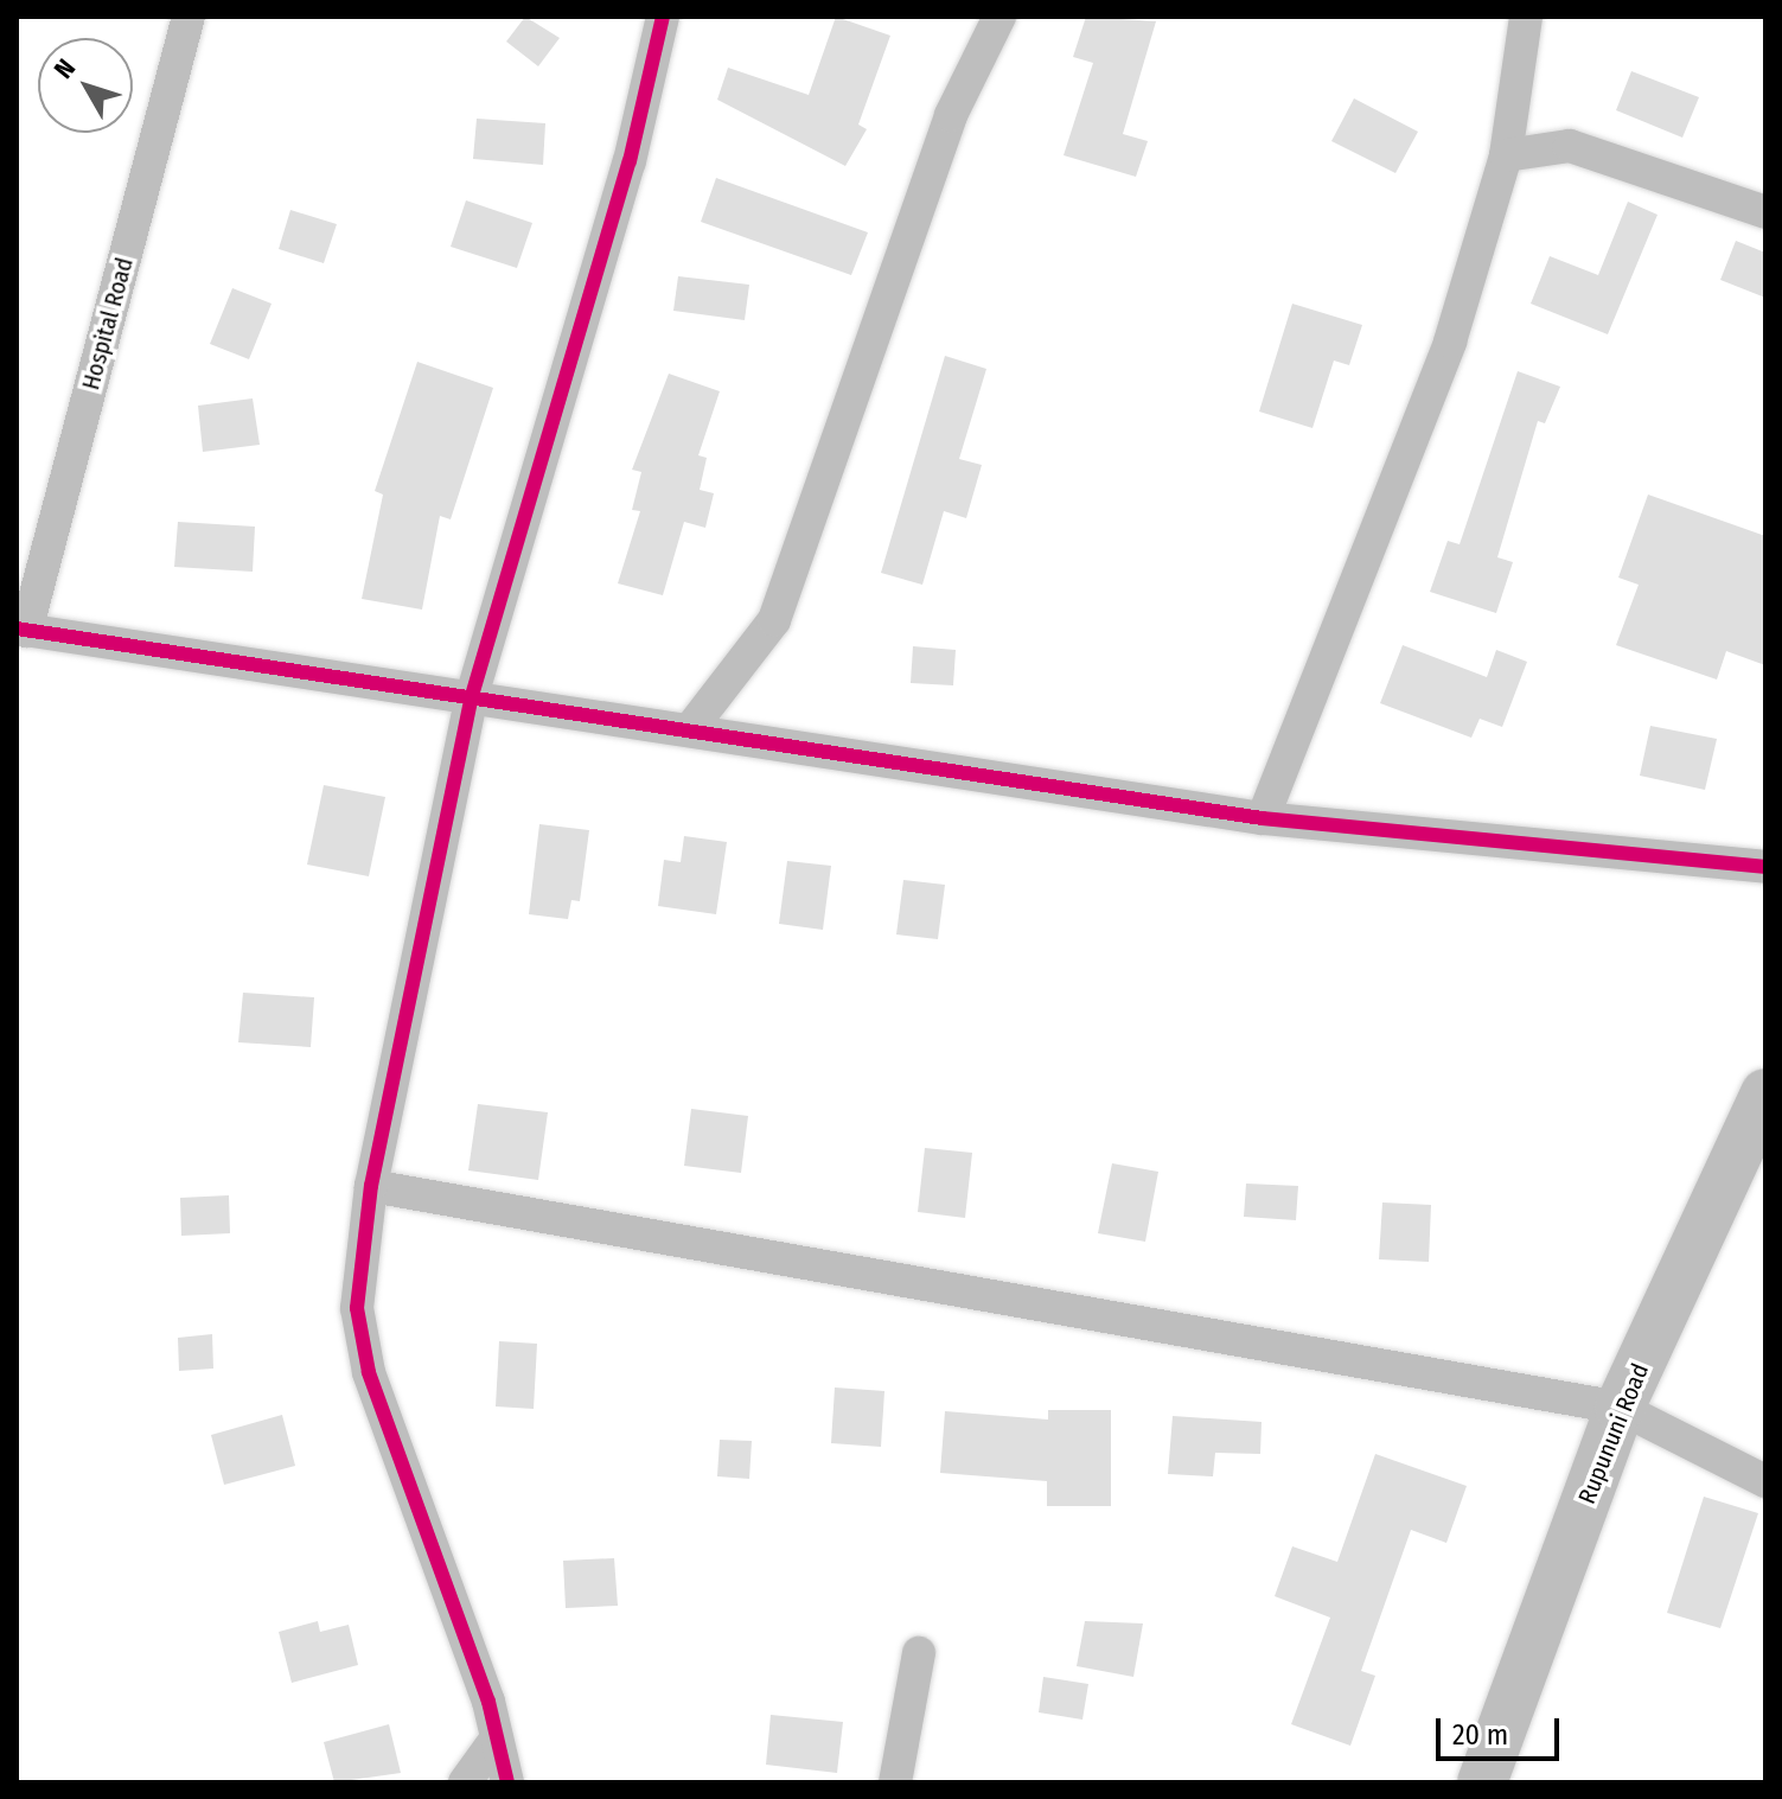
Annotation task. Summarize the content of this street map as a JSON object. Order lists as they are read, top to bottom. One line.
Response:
{"streets":{"main road":["Rupununi Road"],"street":["Hospital Road"]},"scale_bar":"20 m","north":"top left"}
